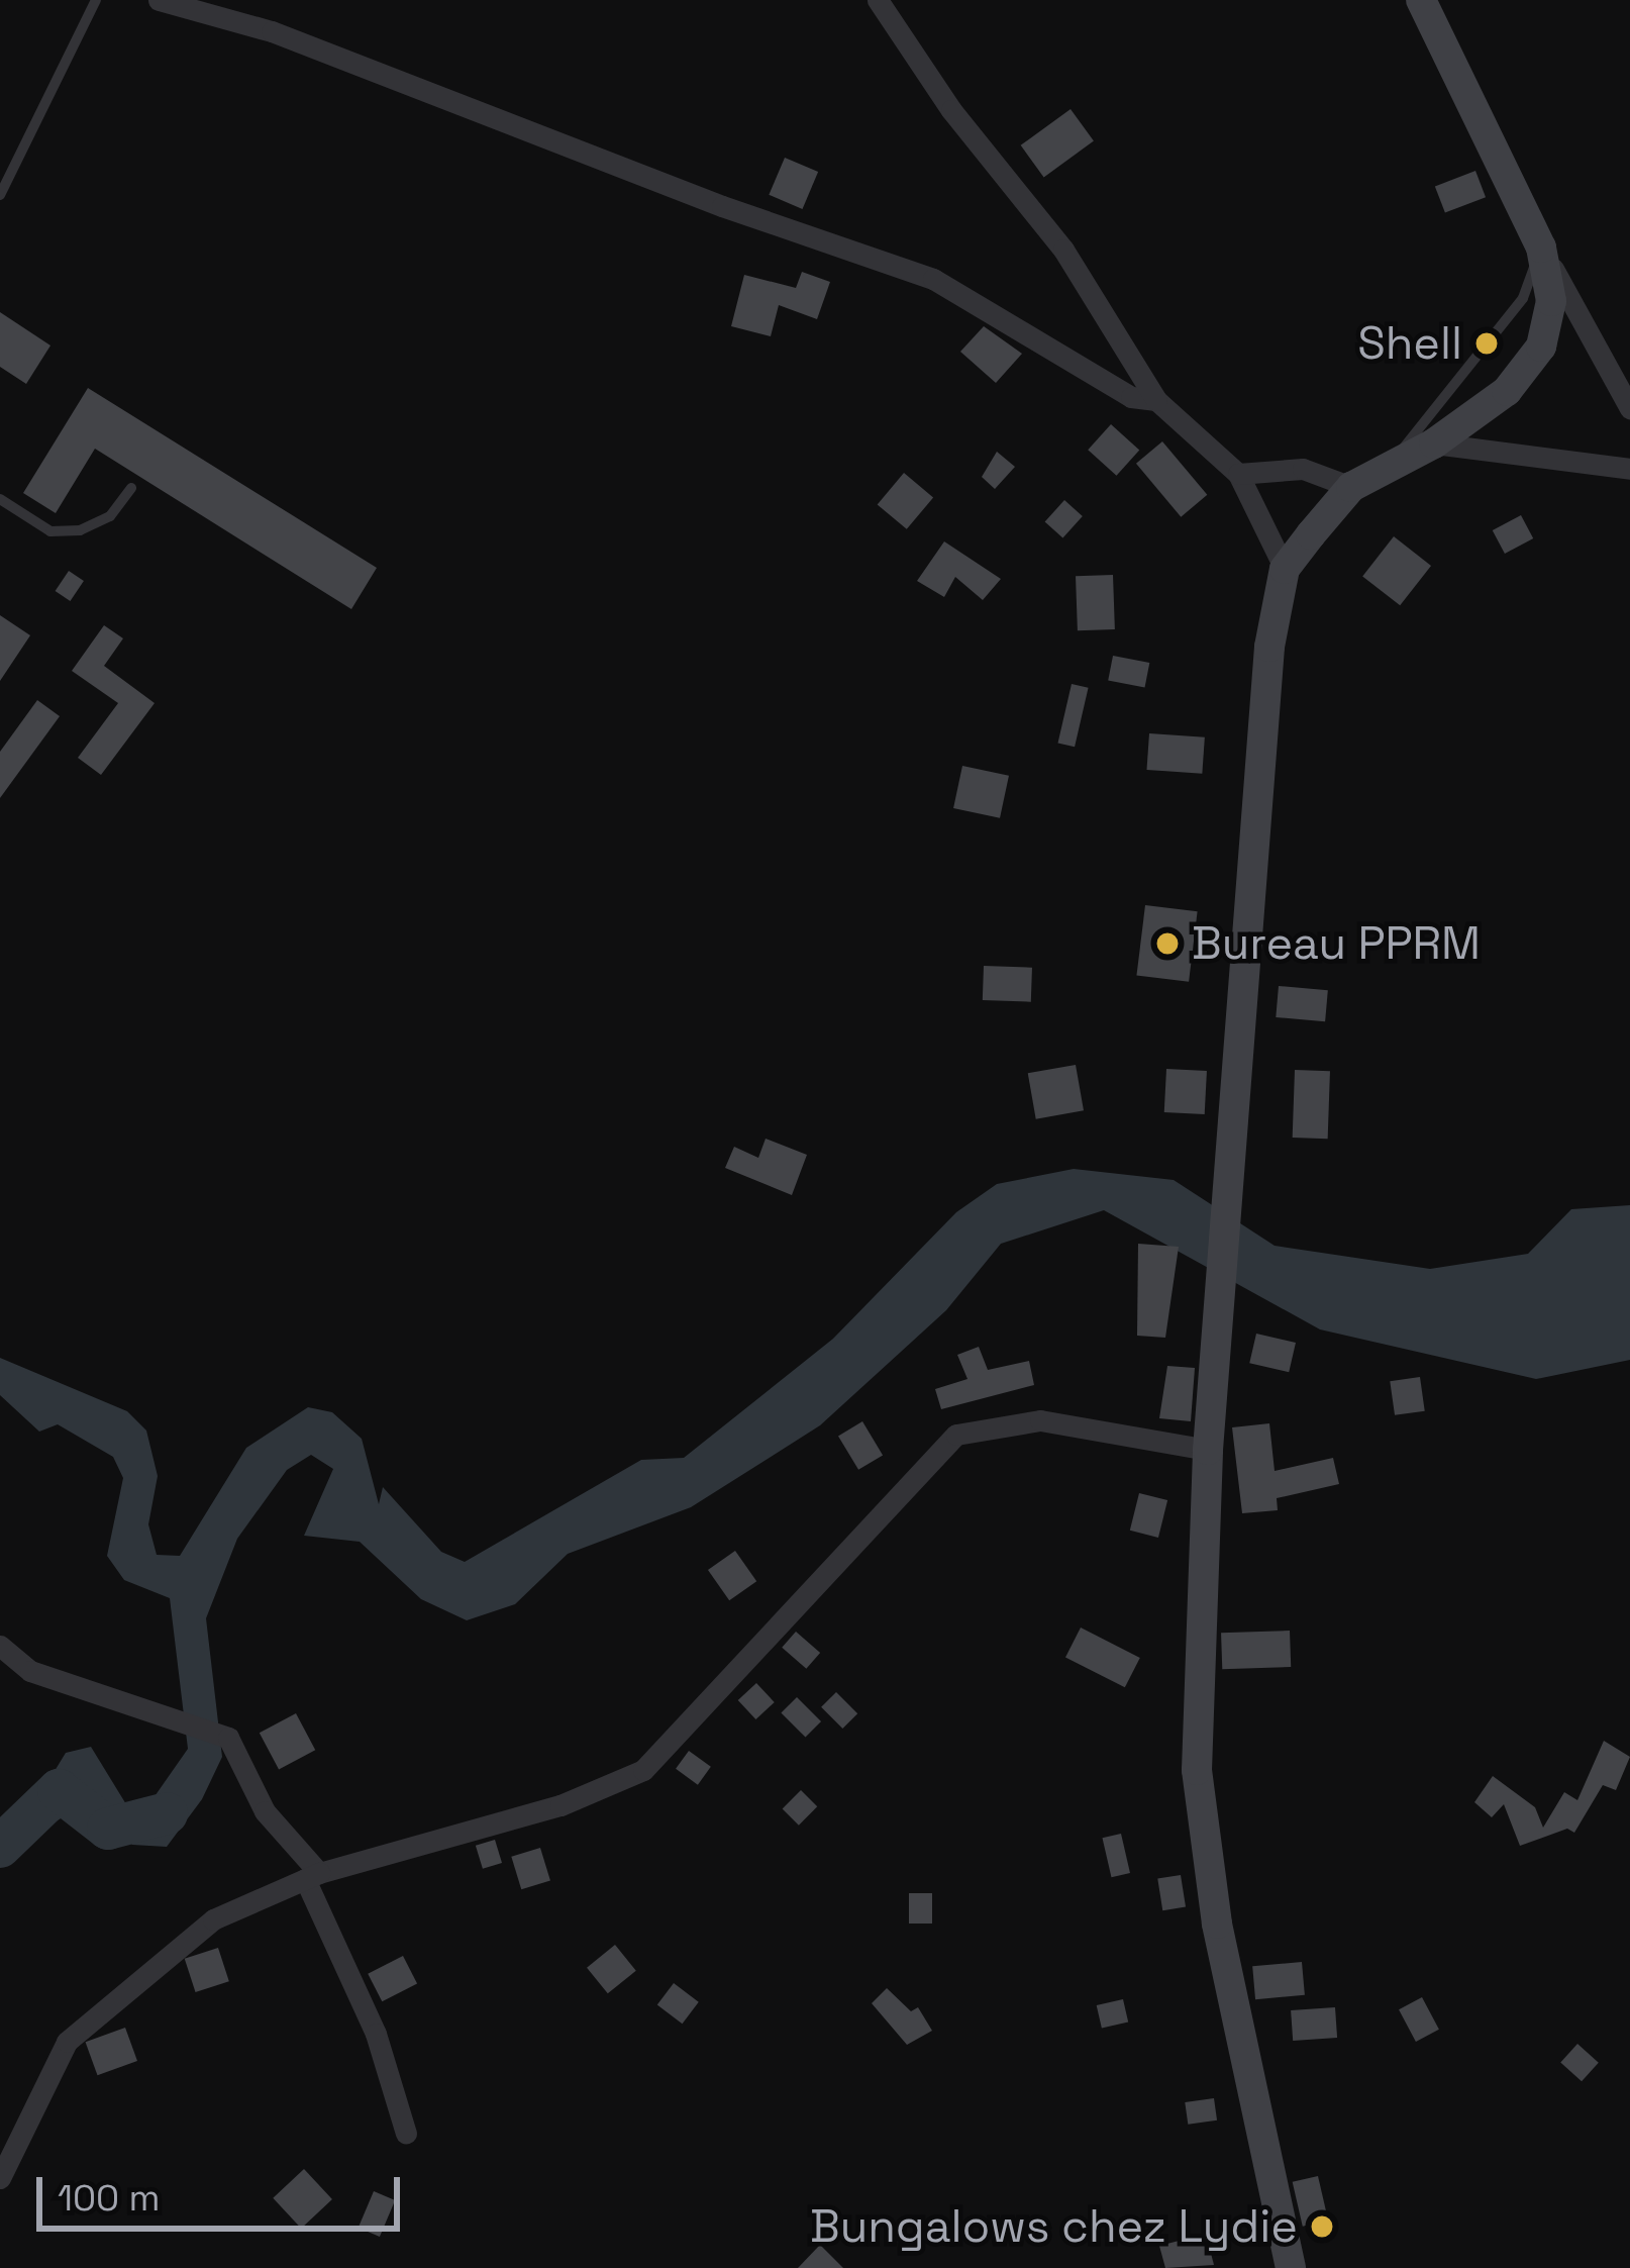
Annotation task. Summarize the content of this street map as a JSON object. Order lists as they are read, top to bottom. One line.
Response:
{"places":["Shell","Bureau PPRM","Bungalows chez Lydie"],"scale_bar":"100 m"}
